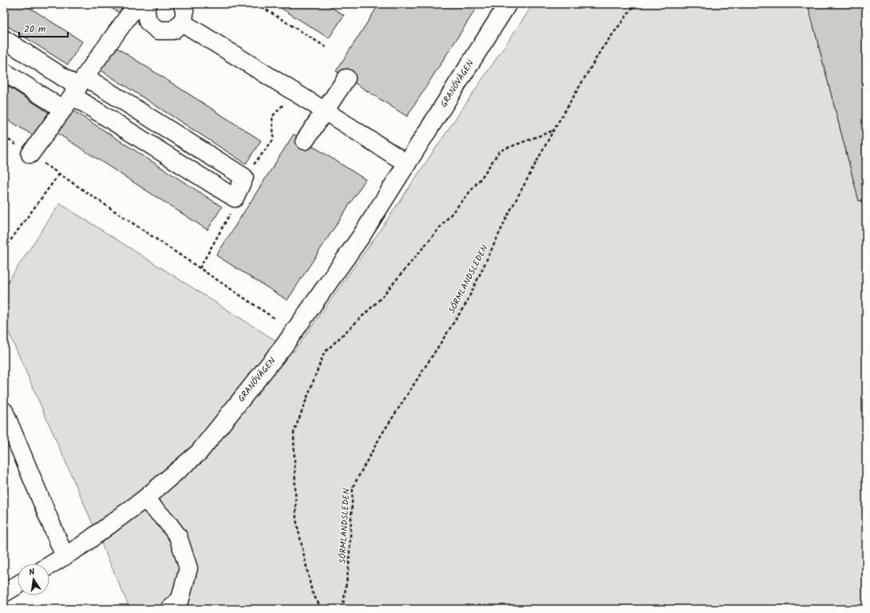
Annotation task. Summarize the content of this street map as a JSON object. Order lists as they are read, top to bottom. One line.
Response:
{"streets":{"street":["GRANÖVÄGEN"],"path":["SÖRMLANDSLEDEN"]},"scale_bar":"20 m","north":"top"}
